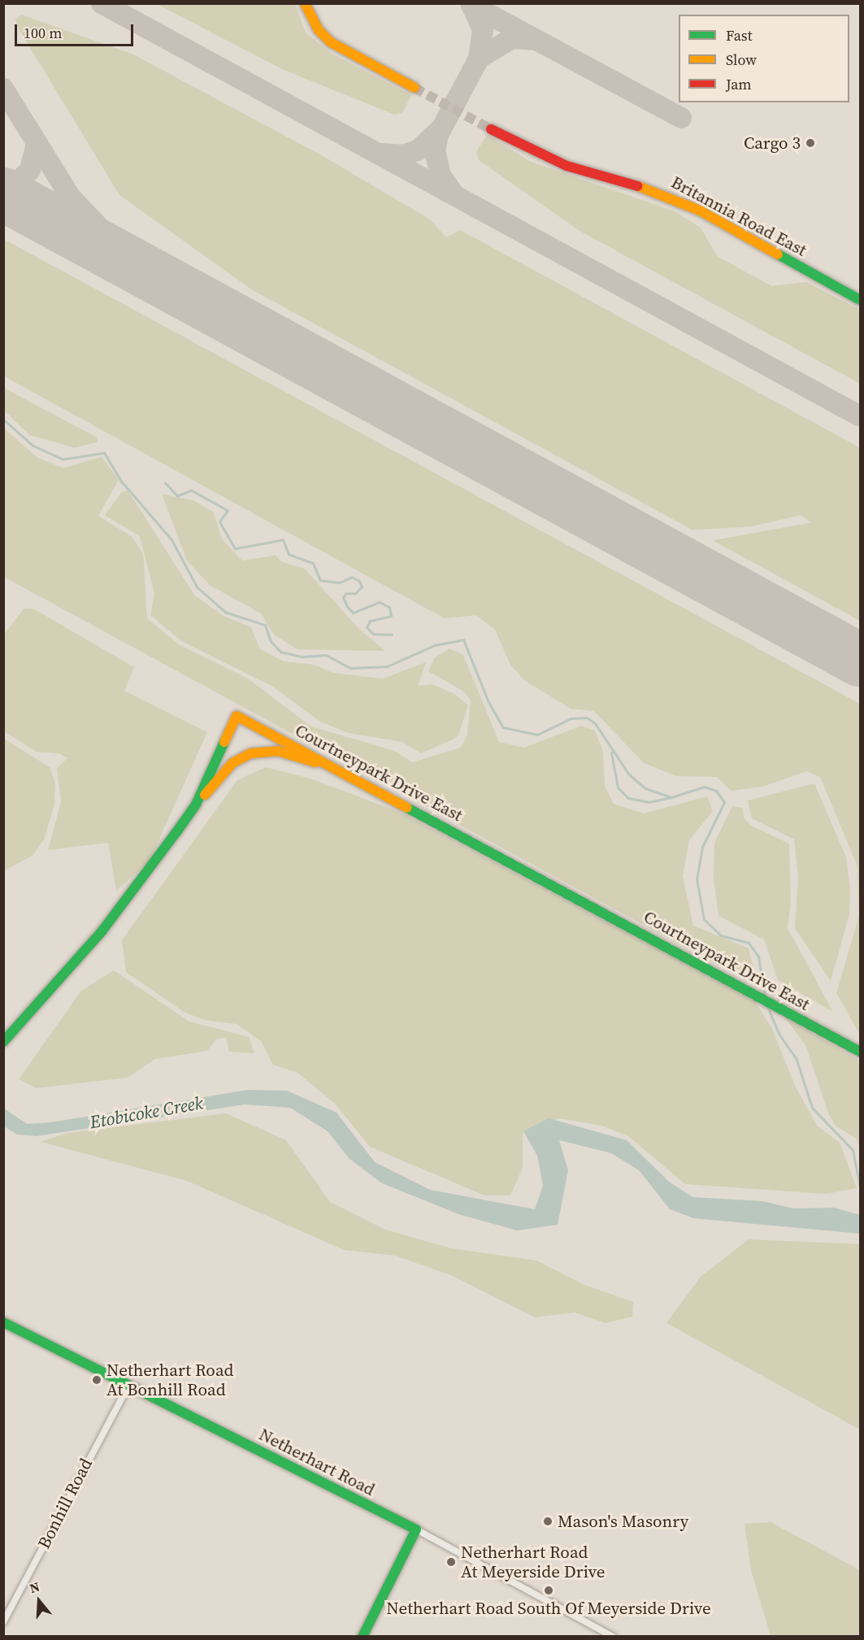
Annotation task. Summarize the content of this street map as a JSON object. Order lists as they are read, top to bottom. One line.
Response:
{"streets":{"street":["Britannia Road East","Courtneypark Drive East","Netherhart Road","Bonhill Road"]},"crossings":[["Netherhart Road","Bonhill Road"]],"water":["Etobicoke Creek"],"places":["Cargo 3","Netherhart Road At Bonhill Road","Mason's Masonry","Netherhart Road At Meyerside Drive","Netherhart Road South Of Meyerside Drive"],"legend":["Fast","Slow","Jam"],"scale_bar":"100 m","north":"top"}
